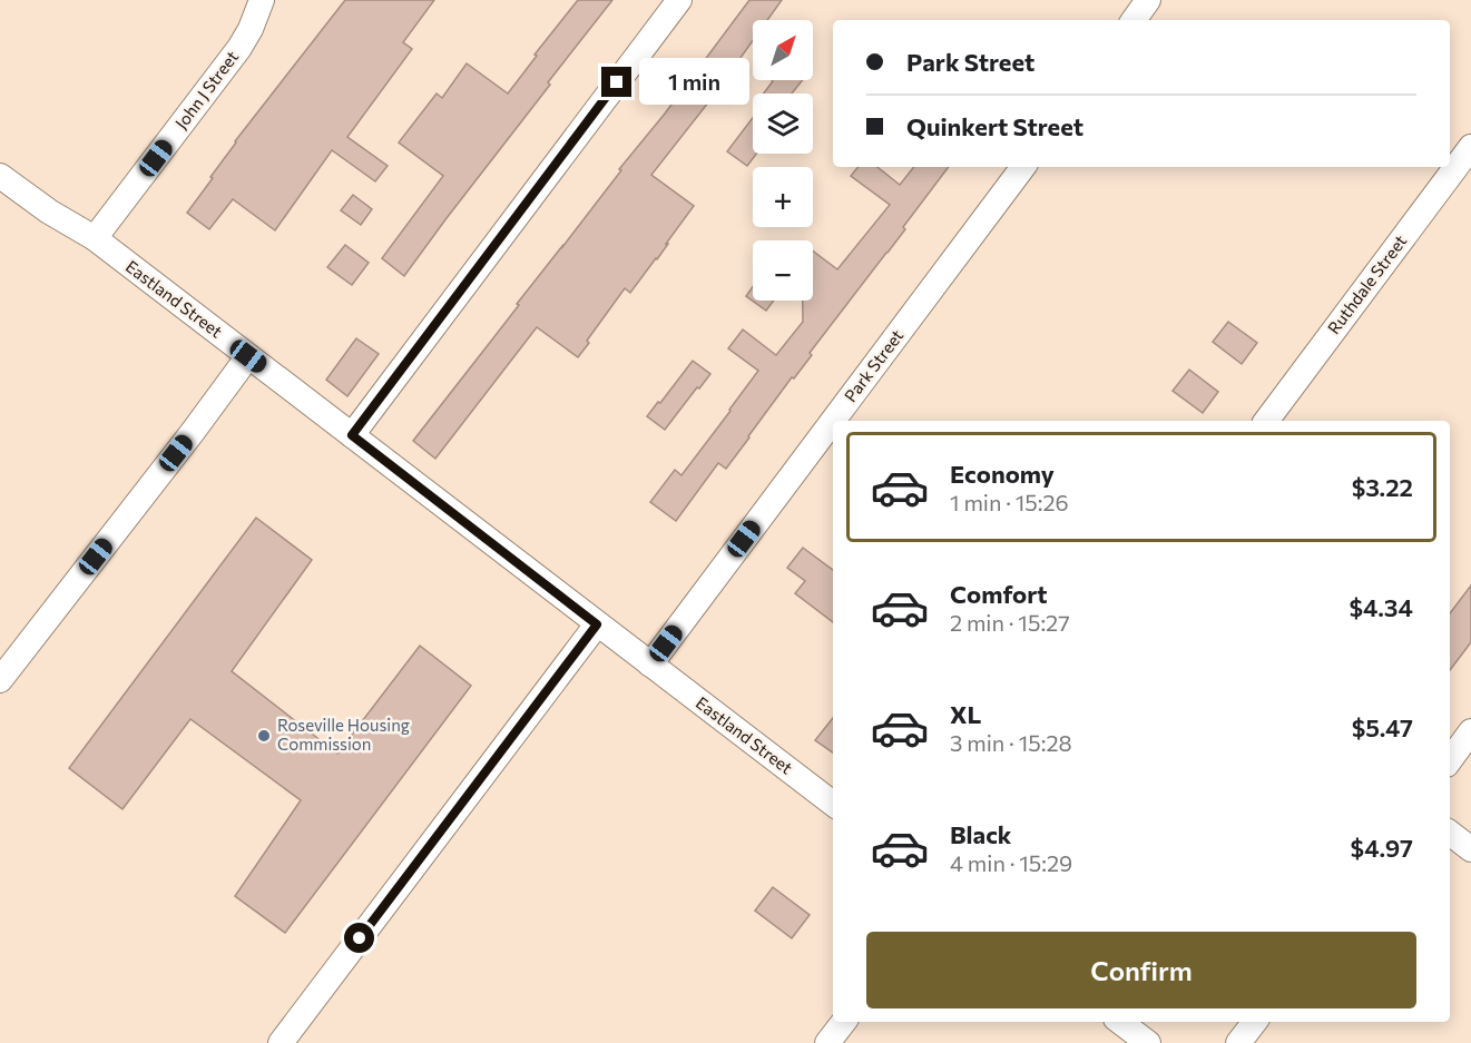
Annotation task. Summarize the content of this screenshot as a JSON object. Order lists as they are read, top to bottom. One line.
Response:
{"streets":{"street":["John J Street","Ruthdale Street","Eastland Street","Park Street"]},"crossings":[["John J Street","Eastland Street"],["Eastland Street","Park Street"]],"places":["Roseville Housing Commission"],"north":"top right","page":{"map_buttons":["+","−"],"banner":["Park Street","Quinkert Street"],"bubble":"1 min","list":[{"name":"Economy","note":"1 min · 15:26","value":"$3.22"},{"name":"Comfort","note":"2 min · 15:27","value":"$4.34"},{"name":"XL","note":"3 min · 15:28","value":"$5.47"},{"name":"Black","note":"4 min · 15:29","value":"$4.97"}],"buttons":"Confirm"}}
